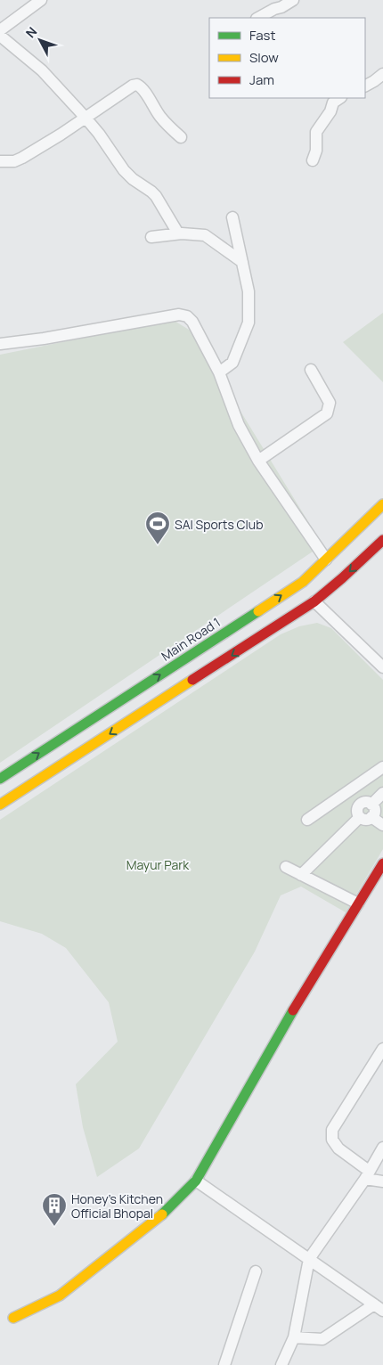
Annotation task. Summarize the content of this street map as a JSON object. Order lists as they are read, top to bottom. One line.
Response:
{"streets":{"main road":["Main Road 1"]},"parks":["Mayur Park"],"places":{"sports":["SAI Sports Club"],"building":["Honey's Kitchen Official Bhopal"]},"legend":["Fast","Slow","Jam"],"north":"top left"}
